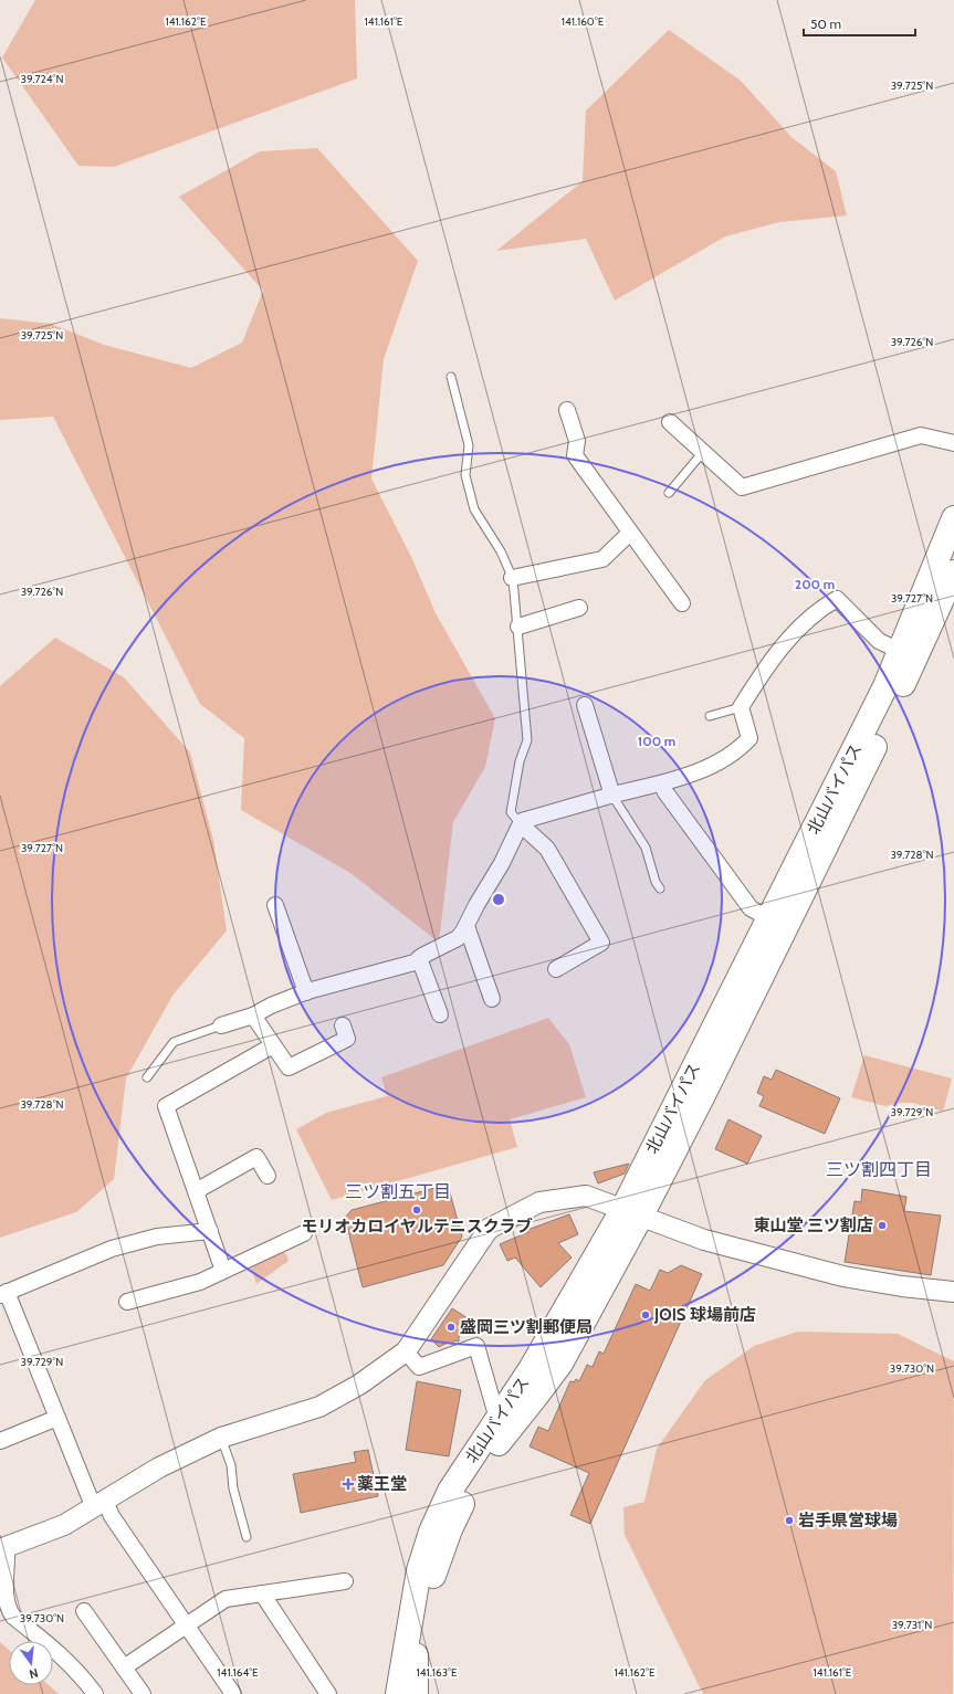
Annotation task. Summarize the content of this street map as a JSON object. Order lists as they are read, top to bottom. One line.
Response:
{"streets":{"highway":["北山バイパス"]},"districts":["三ツ割四丁目","三ツ割五丁目"],"places":{"other":["モリオカロイヤルテニスクラブ","東山堂 三ツ割店","JOIS 球場前店","盛岡三ツ割郵便局","岩手県営球場"],"health":["薬王堂"]},"scale_bar":"50 m","north":"bottom","coordinates":["141.162°E","141.161°E","141.160°E","39.724°N","39.725°N","39.726°N","39.727°N","39.728°N","39.729°N","39.730°N","39.731°N","141.164°E","141.163°E"],"rings":["200 m","100 m"]}
